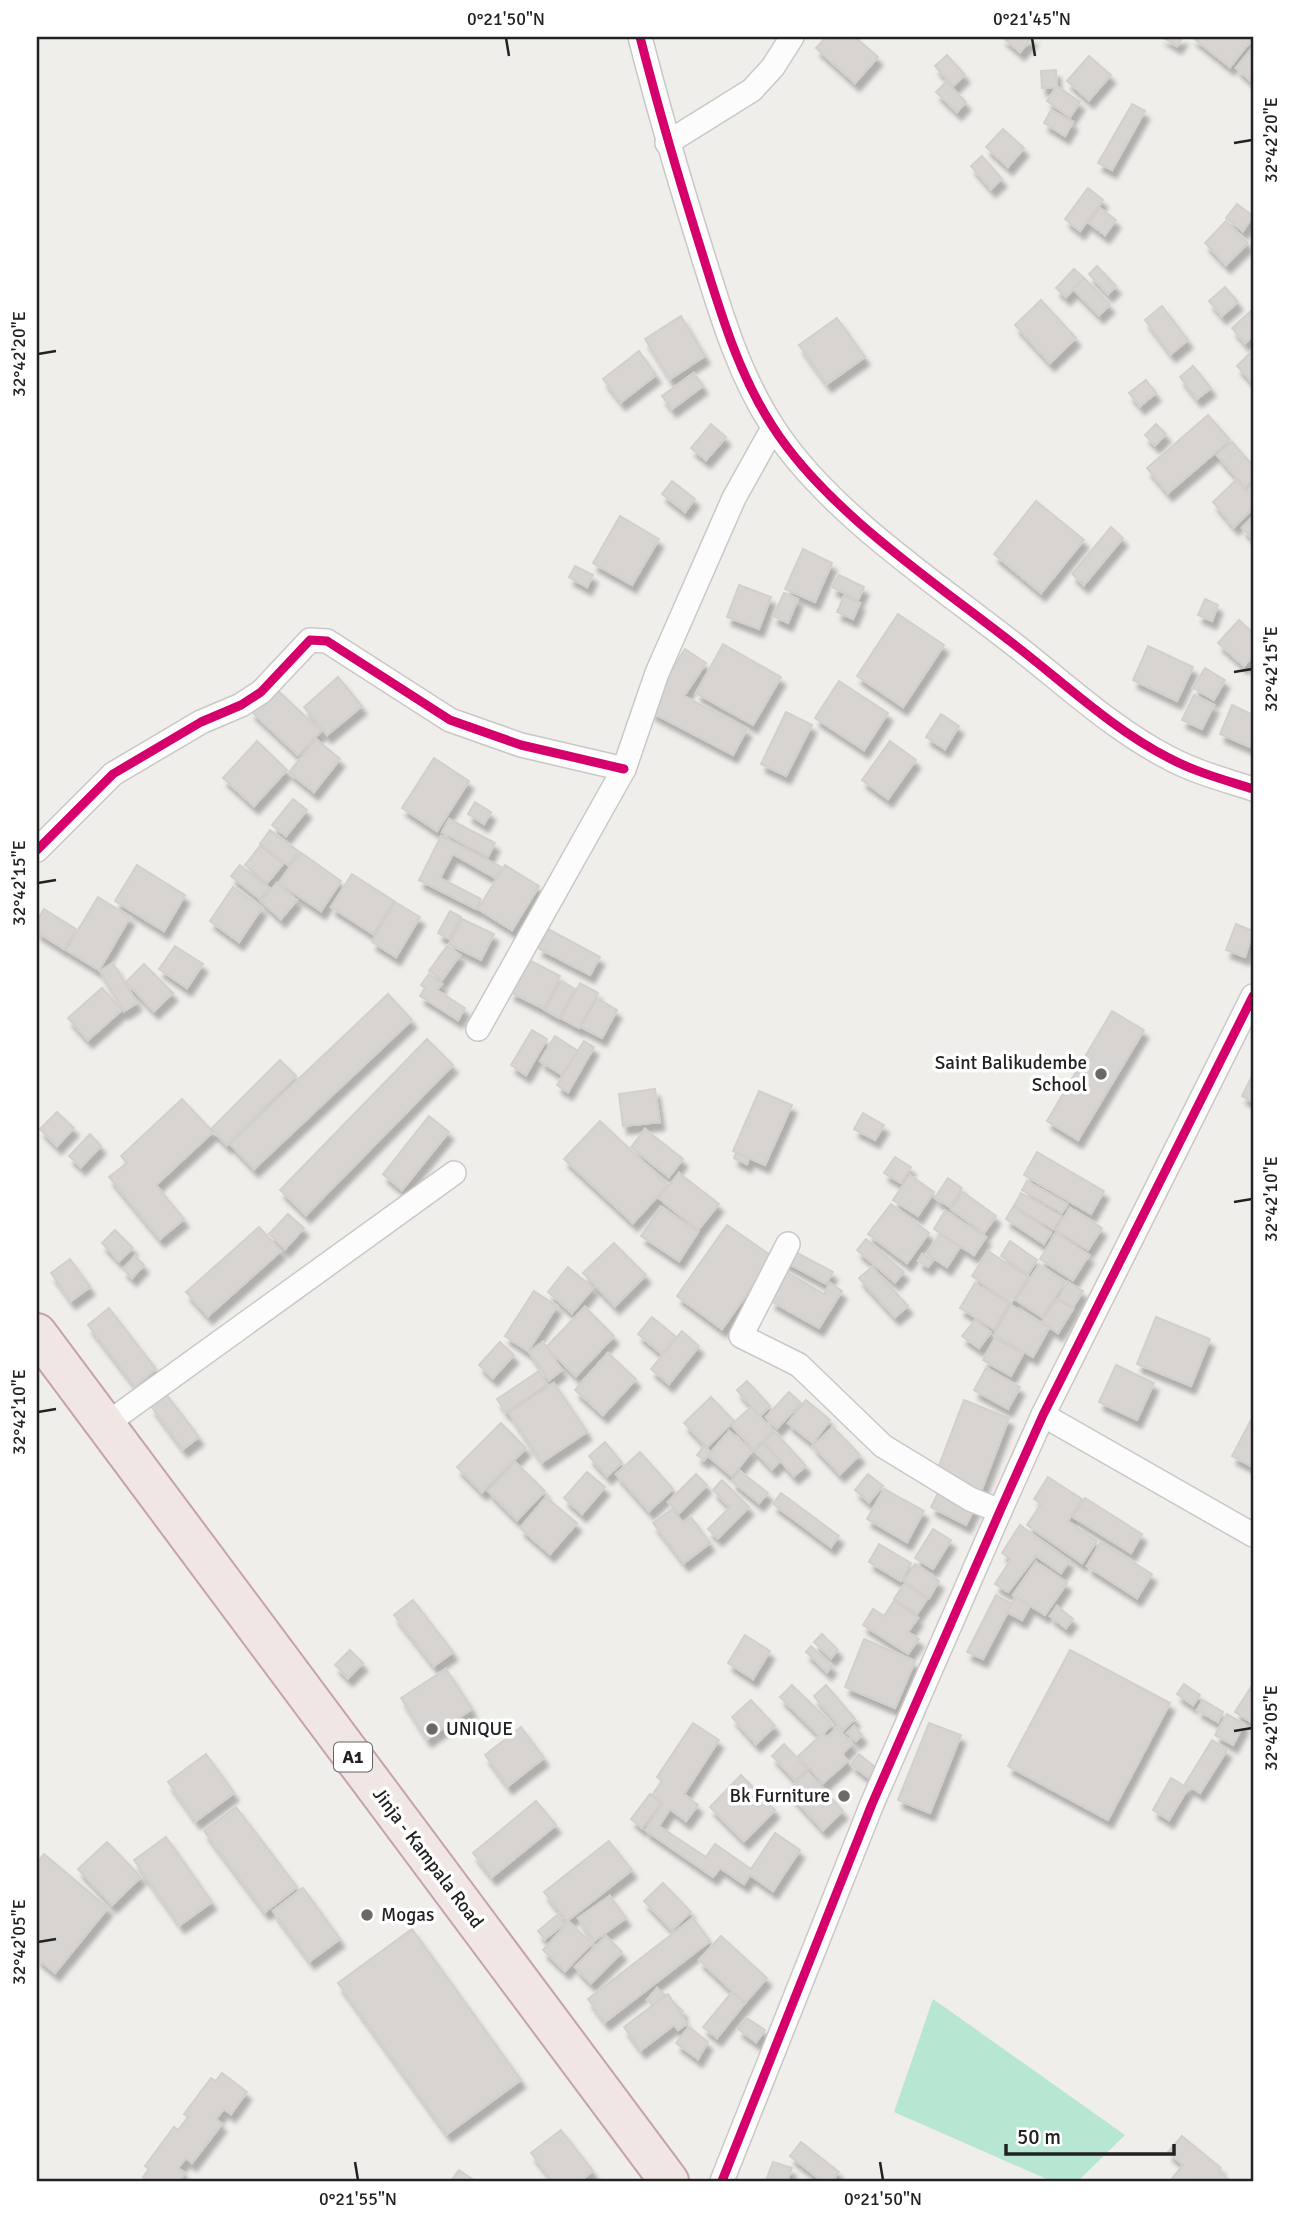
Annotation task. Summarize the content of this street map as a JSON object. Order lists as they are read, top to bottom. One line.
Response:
{"streets":{"highway":["A1","Jinja - Kampala Road"]},"places":["Saint Balikudembe School","UNIQUE","Bk Furniture","Mogas"],"scale_bar":"50 m","coordinates":["0°21'50\"N","0°21'45\"N","32°42'20\"E","32°42'15\"E","32°42'10\"E","32°42'05\"E","0°21'55\"N"]}
